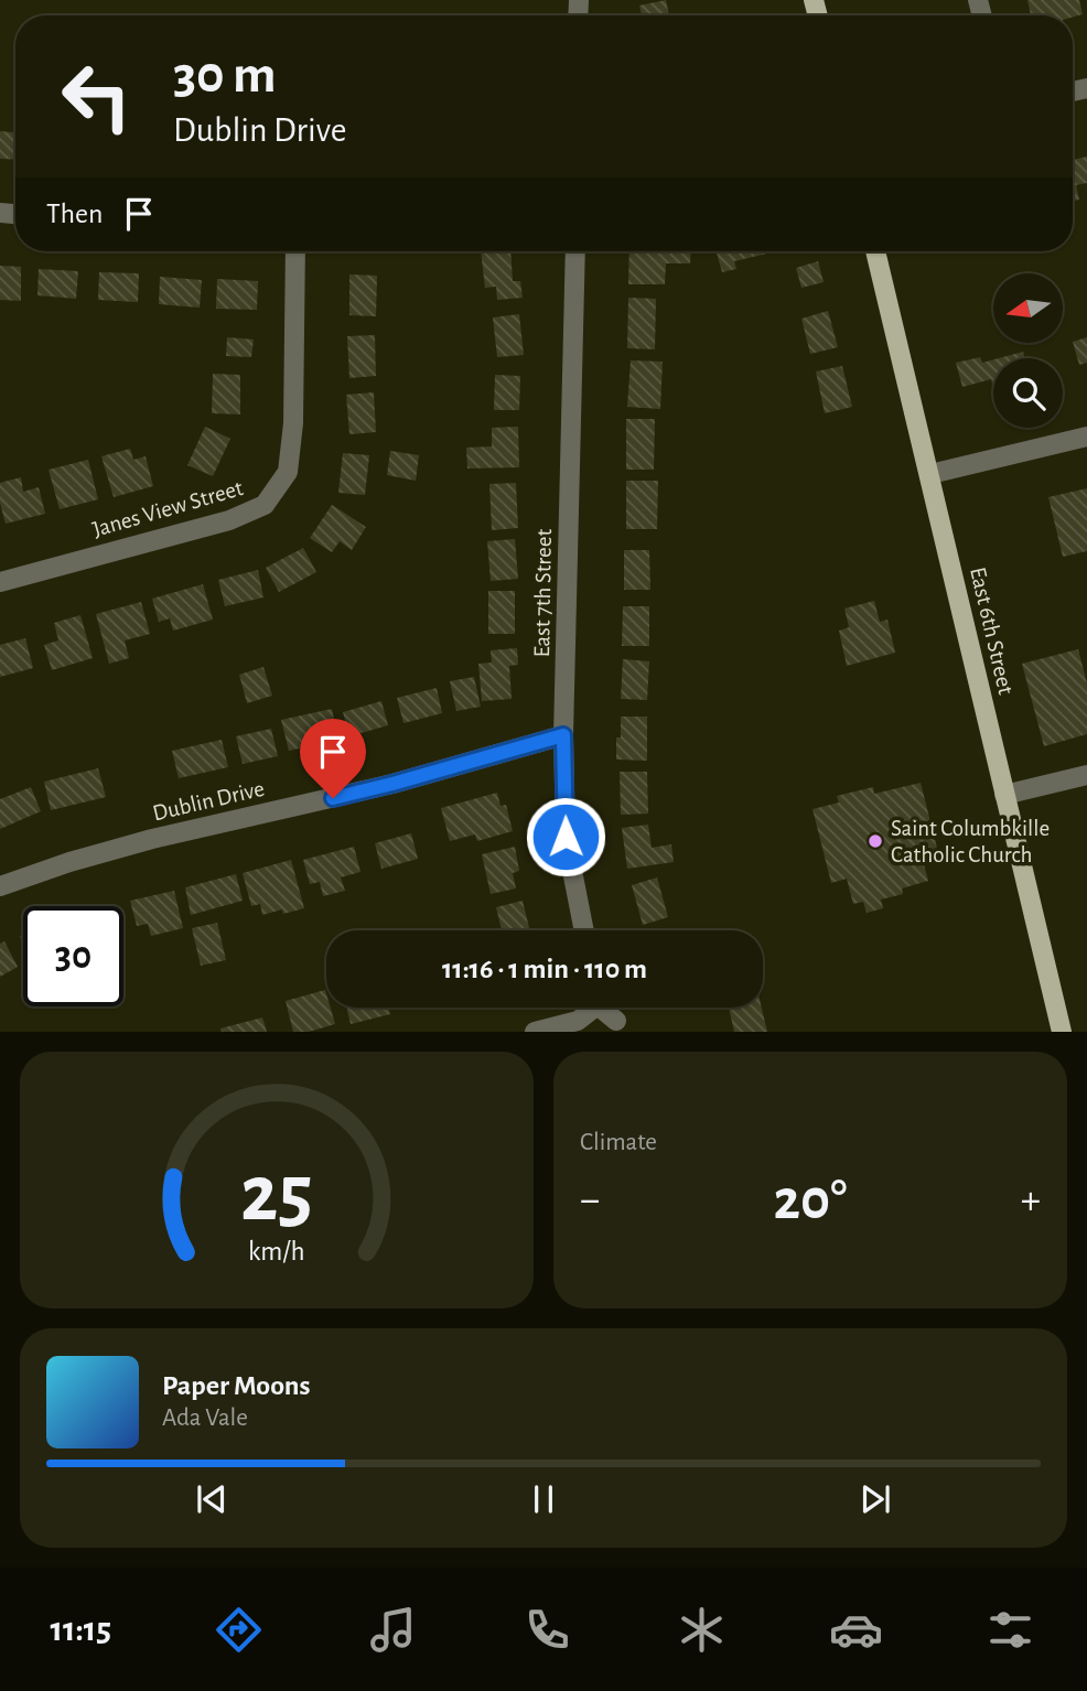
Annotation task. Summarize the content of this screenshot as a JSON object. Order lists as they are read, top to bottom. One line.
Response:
{"streets":{"main road":["East 6th Street"],"street":["Janes View Street","East 7th Street","Dublin Drive"]},"crossings":[["East 7th Street","Dublin Drive"]],"places":["Saint Columbkille Catholic Church"],"north":"left","page":{"turn":["30 m","Dublin Drive"],"then":"Then","limit":"30","trip":"11:16 · 1 min · 110 m","tile":"Climate","heat":["−","20°","+"],"song":["Paper Moons","Ada Vale"],"tabs":"11:15","gauge":["25","km/h"]}}
